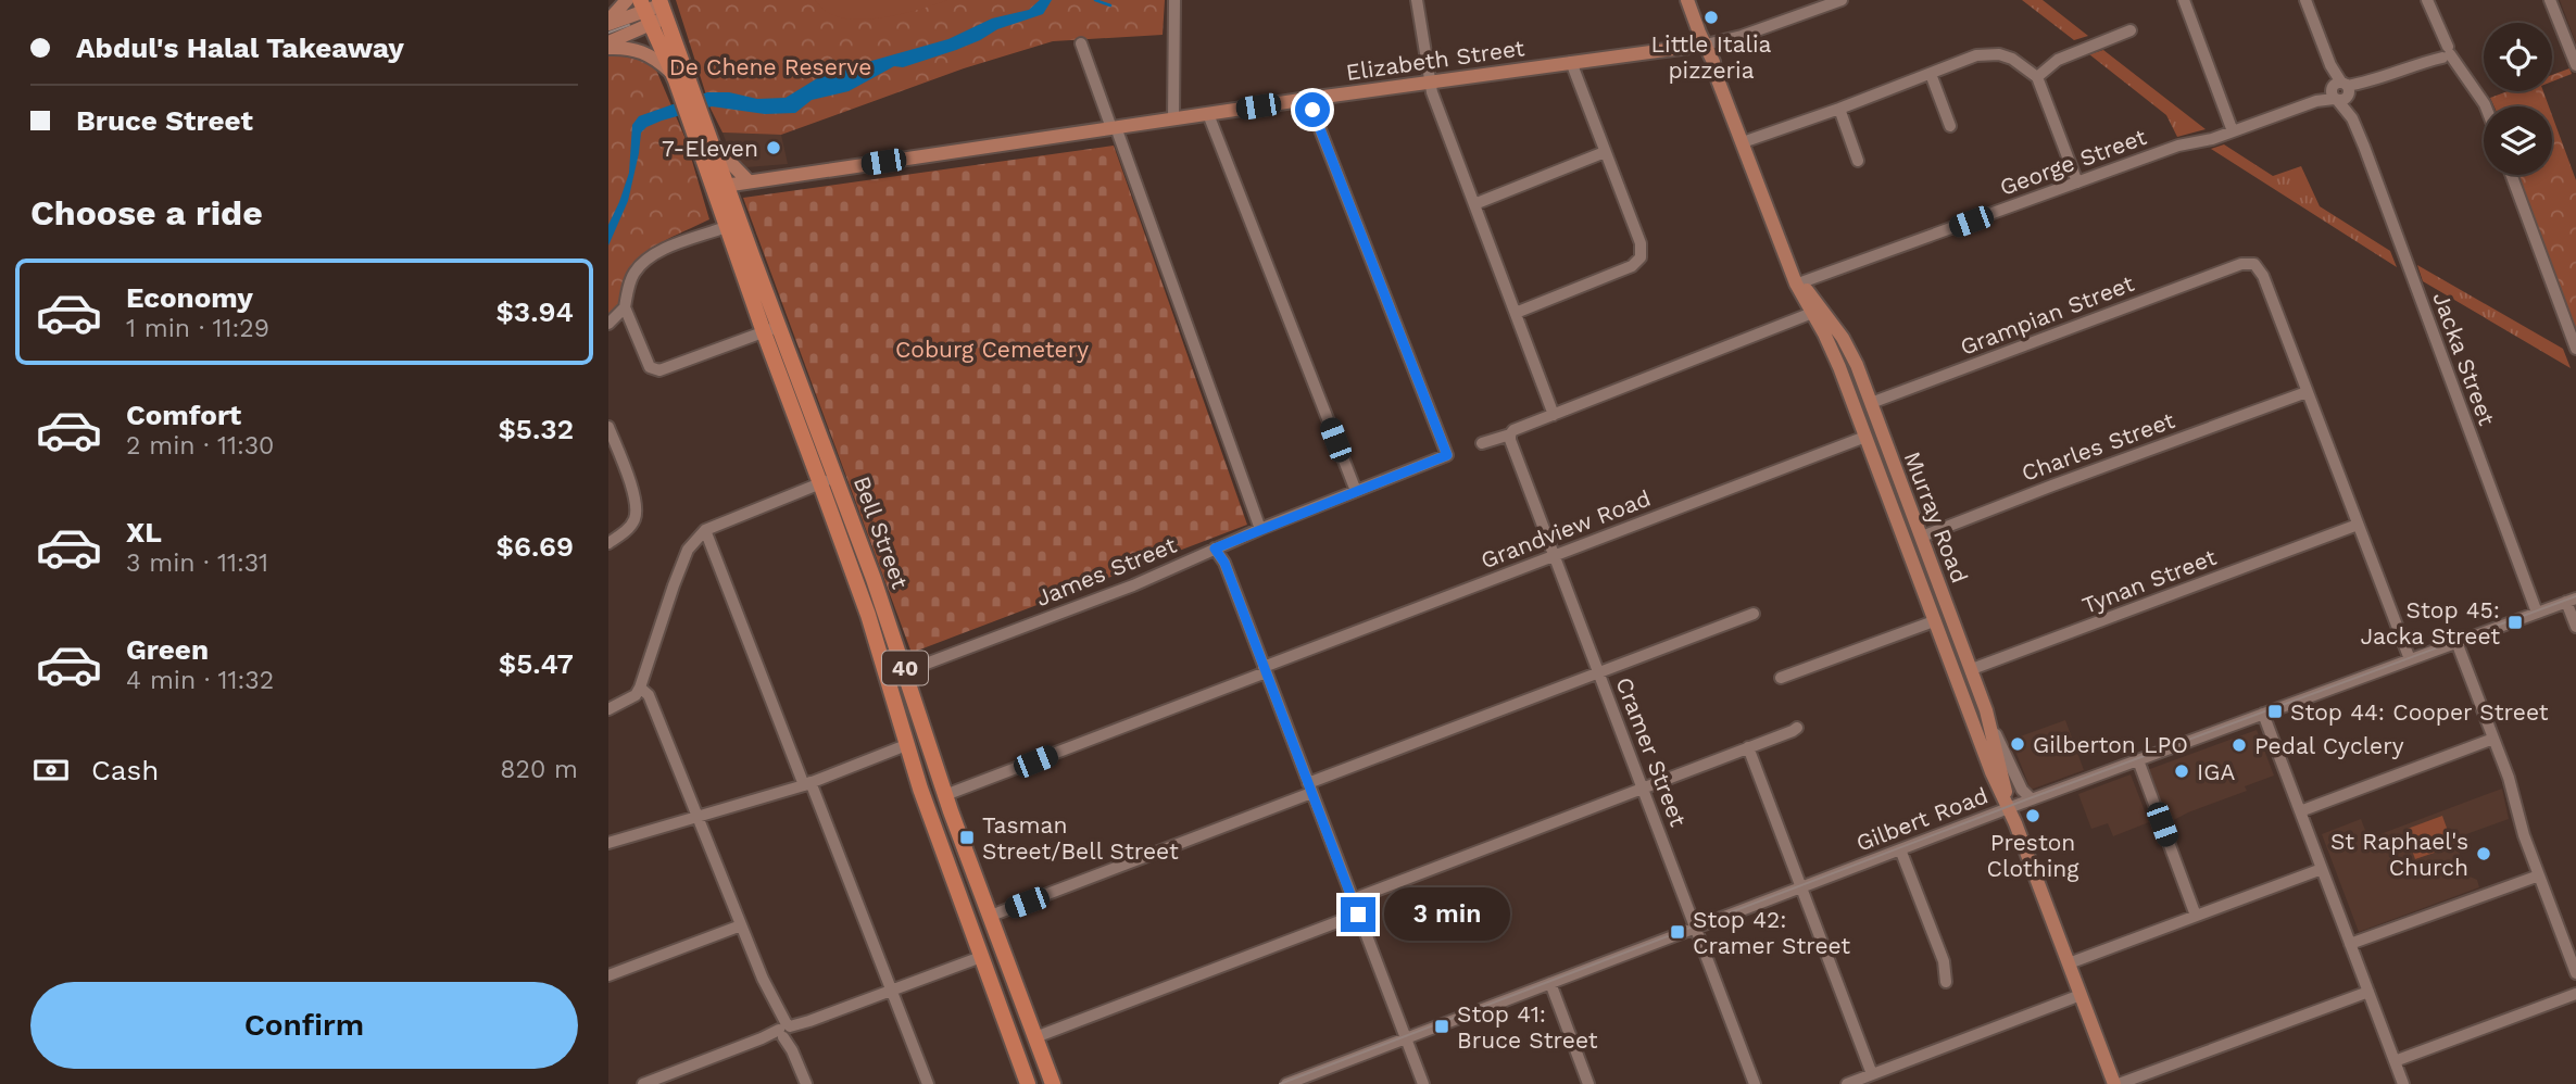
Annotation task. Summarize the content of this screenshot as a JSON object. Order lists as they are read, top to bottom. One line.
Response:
{"streets":{"highway":["Bell Street","40"],"main road":["Elizabeth Street","Grampian Street","Charles Street","Murray Road","Grandview Road","Tynan Street"],"street":["George Street","Jacka Street","James Street","Cramer Street","Gilbert Road"]},"crossings":[["Elizabeth Street","Murray Road"],["Elizabeth Street","Bell Street"],["Elizabeth Street","James Street"],["George Street","Jacka Street"],["George Street","Murray Road"],["Grampian Street","Charles Street"],["Grampian Street","Murray Road"],["Jacka Street","Gilbert Road"],["Charles Street","Murray Road"],["Murray Road","Grandview Road"],["Murray Road","Tynan Street"],["Murray Road","Gilbert Road"],["Grandview Road","Bell Street"],["Grandview Road","Cramer Street"],["Bell Street","James Street"],["Cramer Street","Gilbert Road"]],"parks":["De Chene Reserve","Coburg Cemetery"],"places":{"other":["Little Italia pizzeria","7-Eleven","Gilberton LPO","Pedal Cyclery","IGA","Preston Clothing","St Raphael's Church"],"transit":["Stop 45: Jacka Street","Stop 44: Cooper Street","Tasman Street/Bell Street","Stop 42: Cramer Street","Stop 41: Bruce Street"]},"page":{"banner":["Abdul's Halal Takeaway","Bruce Street"],"heading":"Choose a ride","list":[{"name":"Economy","note":"1 min · 11:29","value":"$3.94"},{"name":"Comfort","note":"2 min · 11:30","value":"$5.32"},{"name":"XL","note":"3 min · 11:31","value":"$6.69"},{"name":"Green","note":"4 min · 11:32","value":"$5.47"}],"pay":["Cash","820 m"],"bubble":"3 min","buttons":"Confirm"}}
